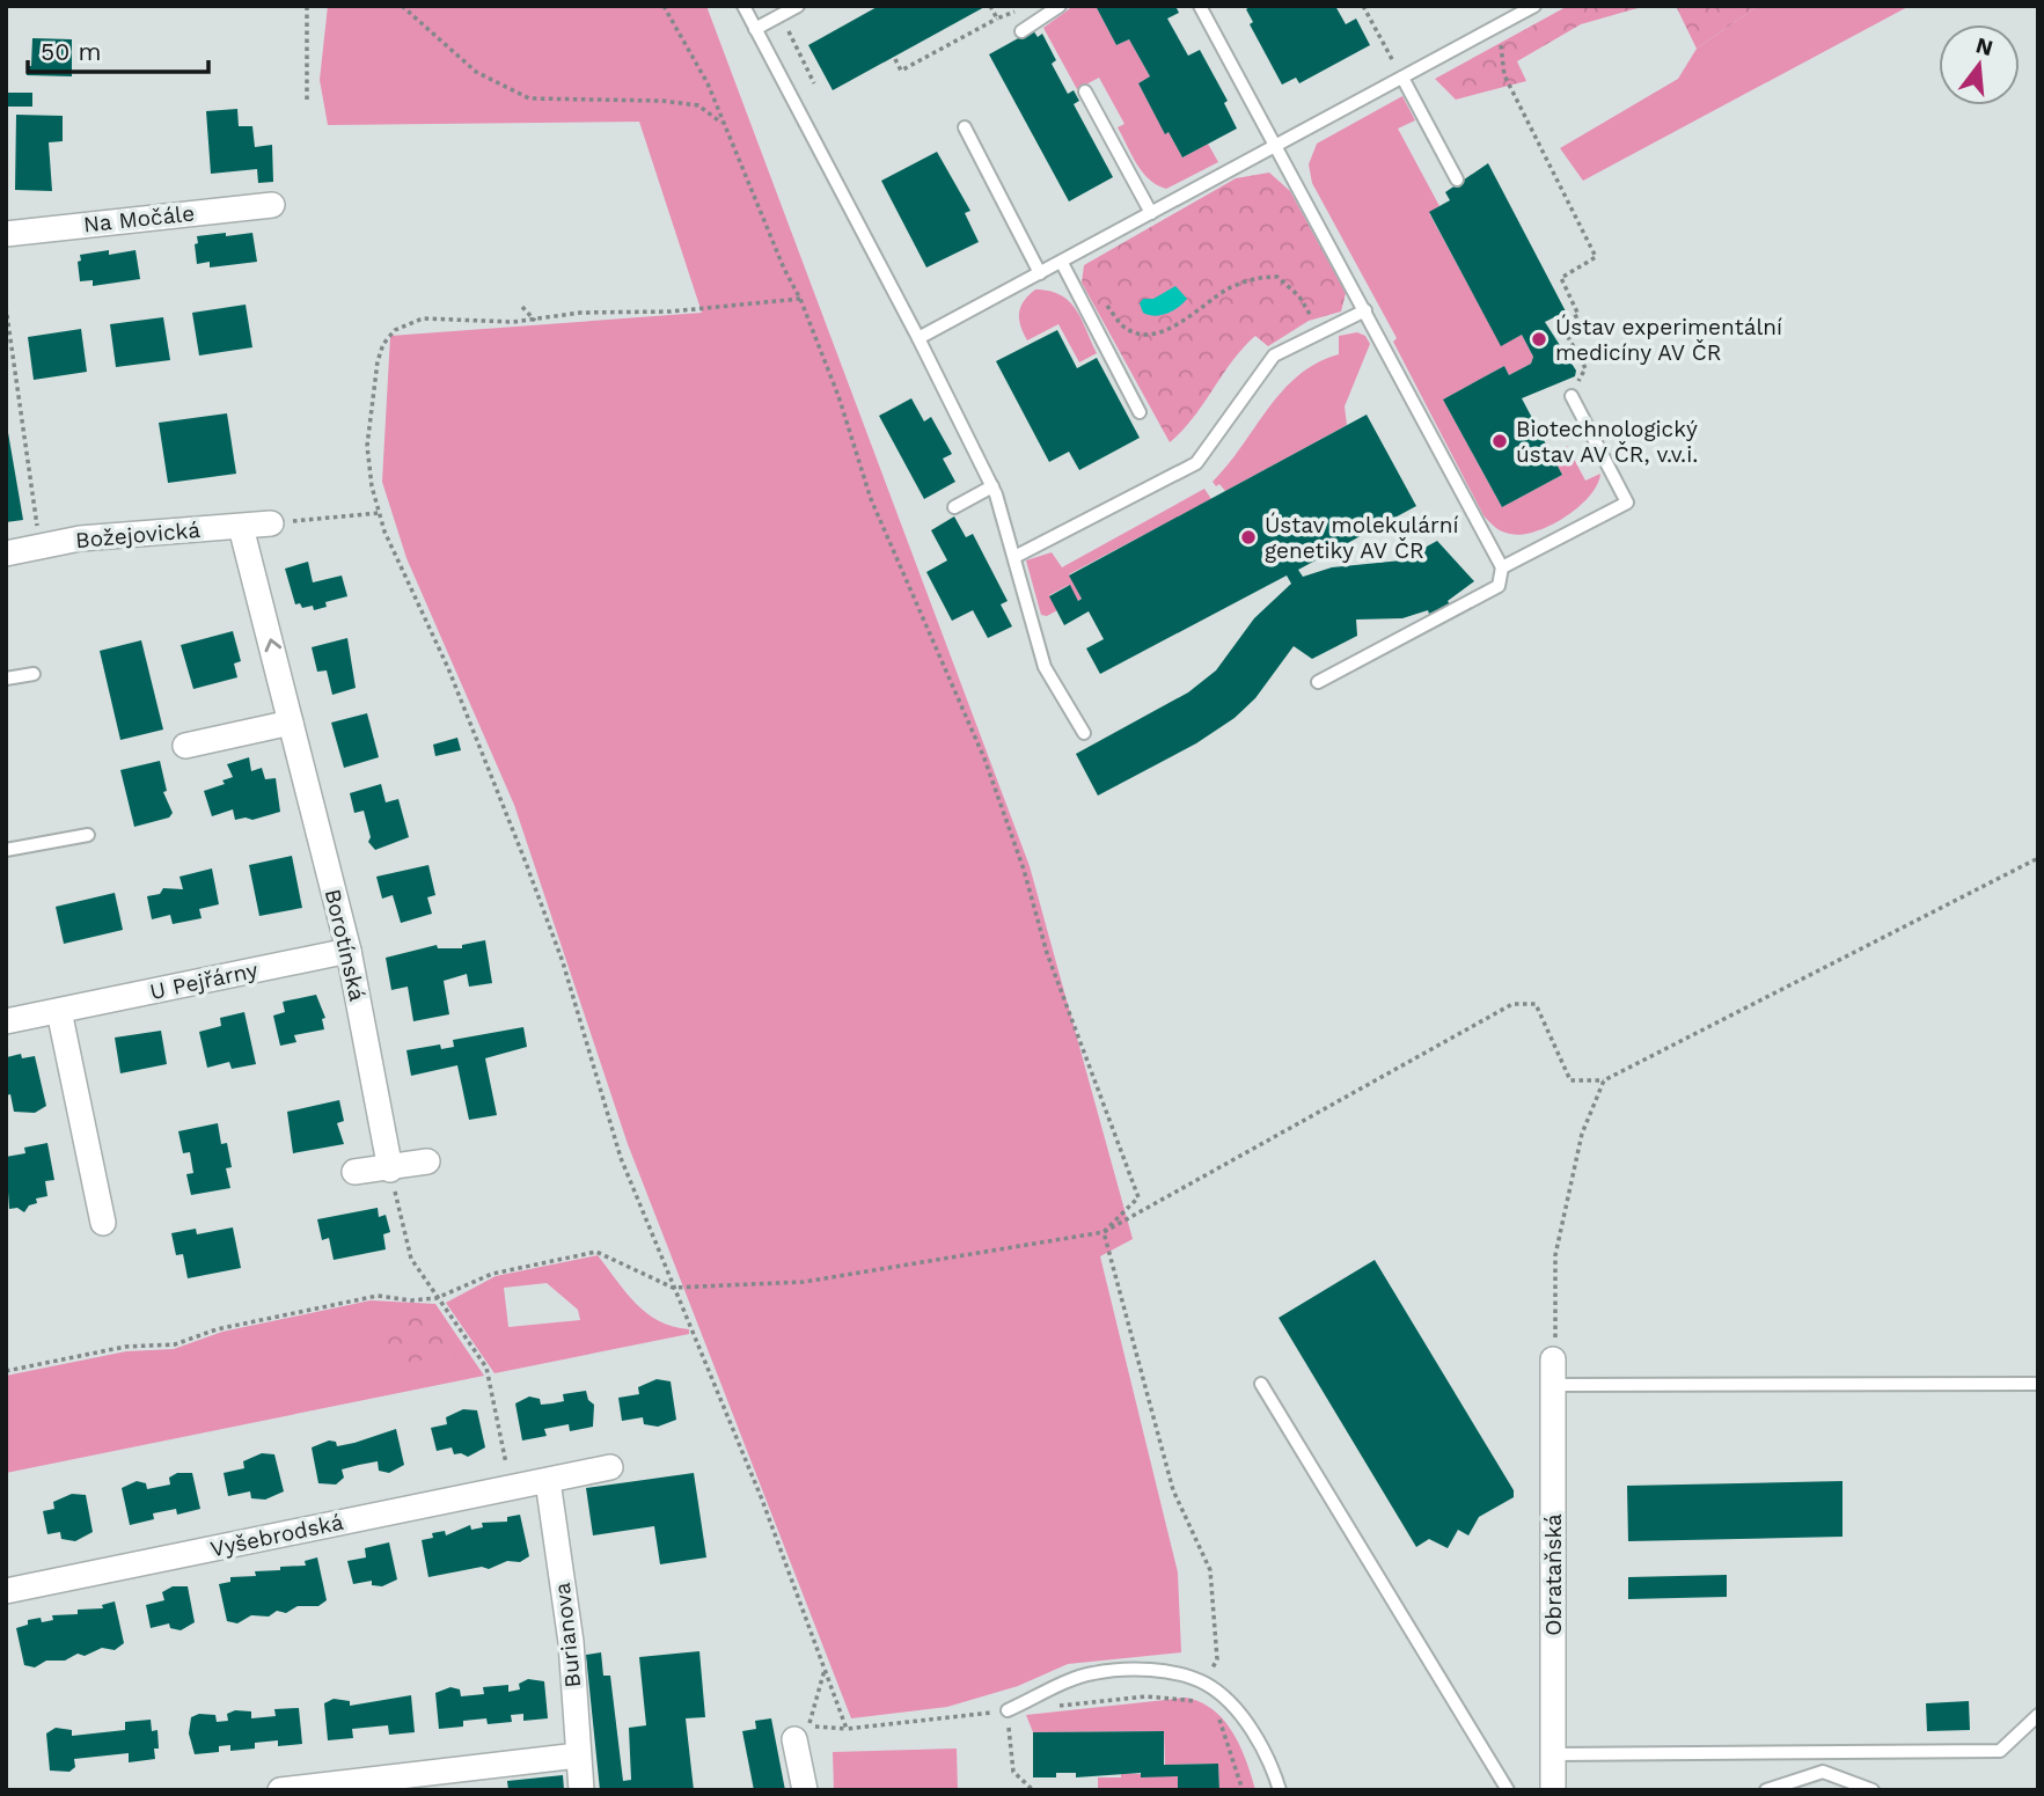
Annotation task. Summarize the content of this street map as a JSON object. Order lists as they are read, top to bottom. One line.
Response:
{"streets":{"street":["Na Močále","Božejovická","Borotínská","U Pejřárny","Vyšebrodská","Obrataňská","Burianova"]},"crossings":[["Božejovická","Borotínská"],["Borotínská","U Pejřárny"],["Vyšebrodská","Burianova"]],"places":["Ústav experimentální medicíny AV ČR","Biotechnologický ústav AV ČR, v.v.i.","Ústav molekulární genetiky AV ČR"],"scale_bar":"50 m","north":"top"}
